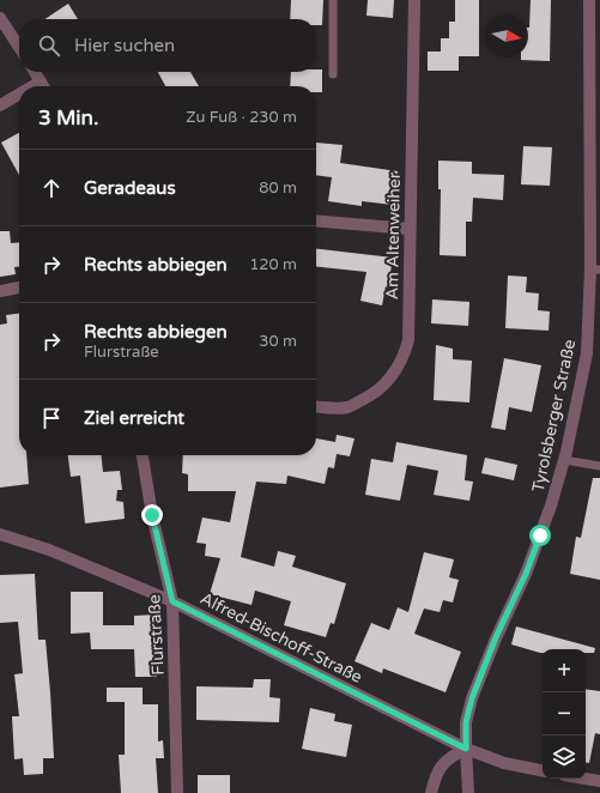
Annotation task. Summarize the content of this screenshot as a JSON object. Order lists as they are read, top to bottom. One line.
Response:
{"streets":{"street":["Am Altenweiher","Tyrolsberger Straße","Flurstraße","Alfred-Bischoff-Straße"]},"crossings":[["Tyrolsberger Straße","Alfred-Bischoff-Straße"],["Flurstraße","Alfred-Bischoff-Straße"]],"north":"right","page":{"search":"Hier suchen","heading":["3 Min.","Zu Fuß · 230 m"],"list":[["Geradeaus","80 m"],["Rechts abbiegen","120 m"],["Rechts abbiegen","Flurstraße","30 m"],"Ziel erreicht"],"map_buttons":["+","−"]}}
